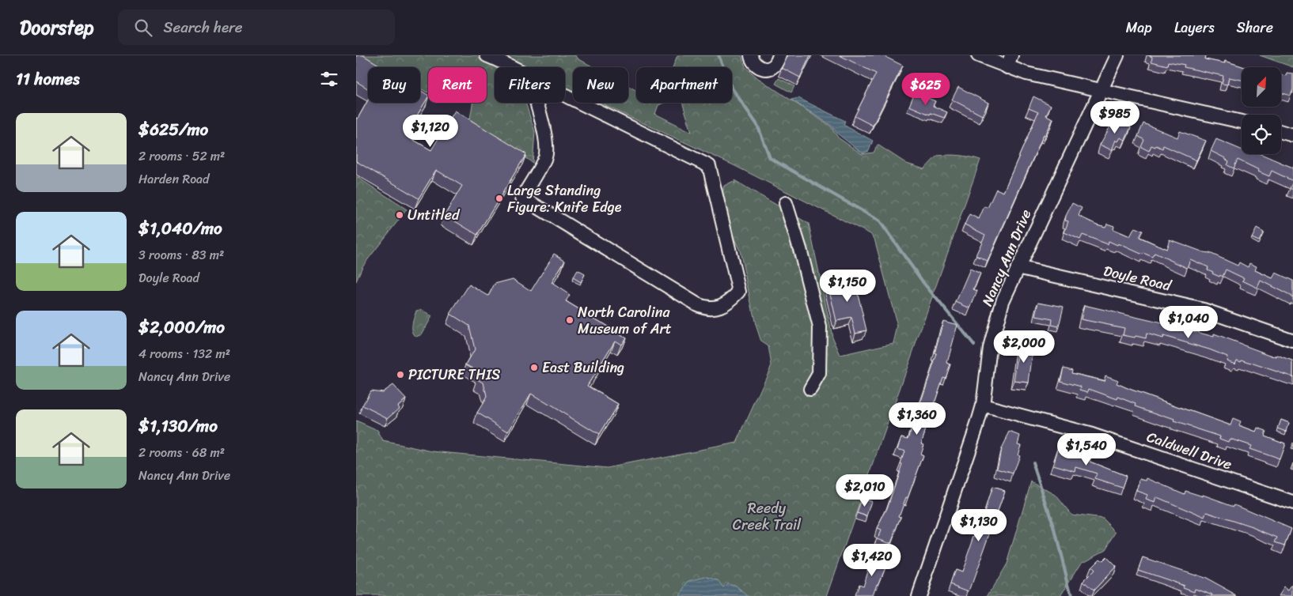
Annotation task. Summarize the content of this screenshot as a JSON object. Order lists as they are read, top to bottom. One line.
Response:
{"streets":{"street":["Nancy Ann Drive","Doyle Road","Caldwell Drive"]},"crossings":[["Nancy Ann Drive","Doyle Road"],["Nancy Ann Drive","Caldwell Drive"]],"parks":["Reedy Creek Trail"],"places":["Large Standing Figure: Knife Edge","Untitled","North Carolina Museum of Art","East Building","PICTURE THIS"],"north":"top right","page":{"header":"Doorstep","search":"Search here","nav":["Map","Layers","Share"],"heading":"11 homes","chip":["Buy","Rent","Filters","New","Apartment"],"price":["$625","$985","$1,120","$1,150","$1,040","$2,000","$1,360","$1,540","$2,010","$1,130","$1,420"],"list":[{"name":"$625/mo","note":"2 rooms · 52 m² · Harden Road"},{"name":"$1,040/mo","note":"3 rooms · 83 m² · Doyle Road"},{"name":"$2,000/mo","note":"4 rooms · 132 m² · Nancy Ann Drive"},{"name":"$1,130/mo","note":"2 rooms · 68 m² · Nancy Ann Drive"}]}}
